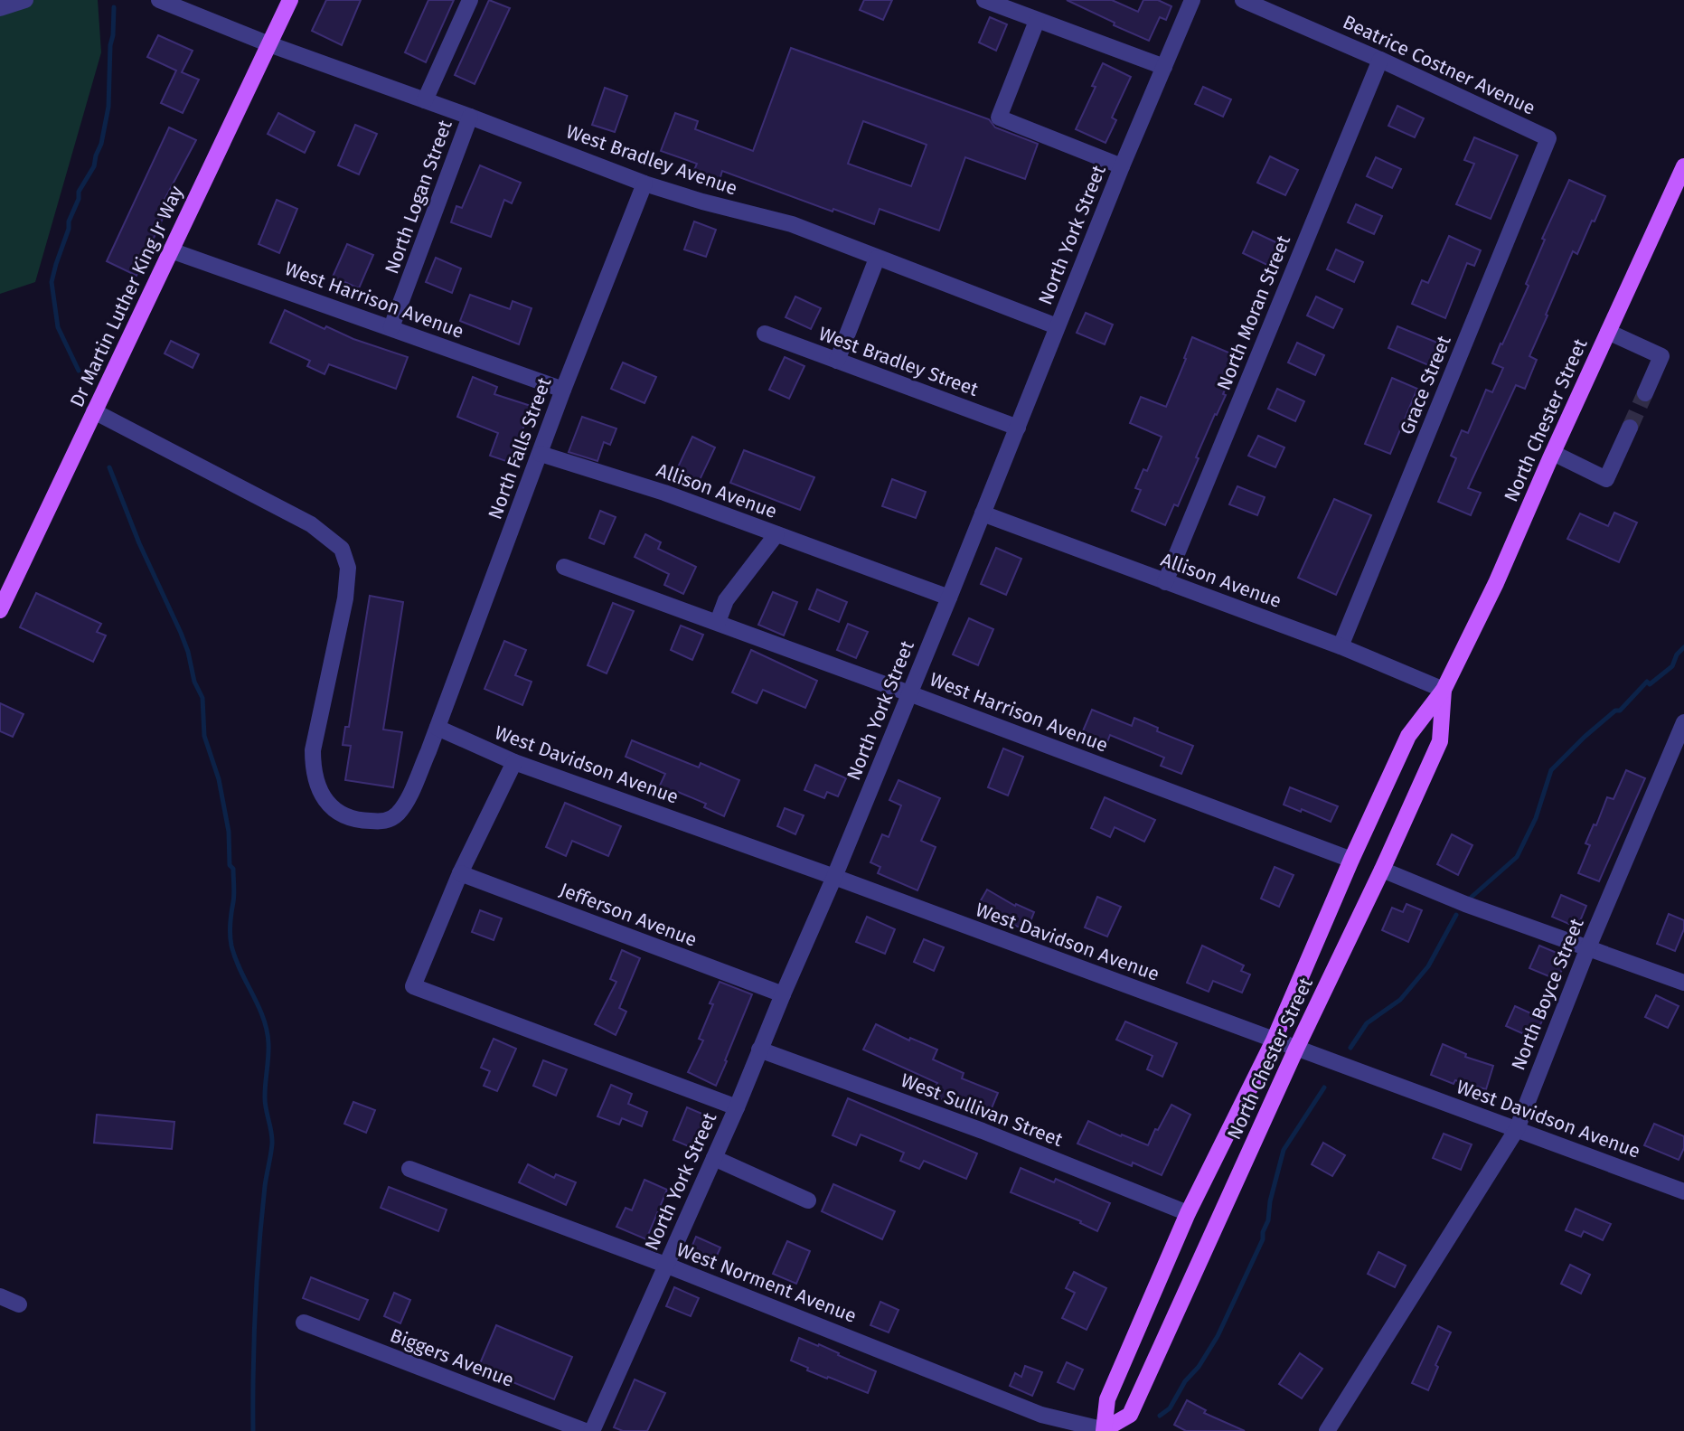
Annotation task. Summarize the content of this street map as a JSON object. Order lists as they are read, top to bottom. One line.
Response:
{"streets":{"main road":["Dr Martin Luther King Jr Way","North Chester Street"],"street":["Beatrice Costner Avenue","West Bradley Avenue","North Logan Street","North York Street","West Harrison Avenue","North Moran Street","West Bradley Street","Grace Street","North Falls Street","Allison Avenue","West Davidson Avenue","Jefferson Avenue","North Boyce Street","West Sullivan Street","West Norment Avenue","Biggers Avenue"]},"crossings":[["Beatrice Costner Avenue","North Moran Street"],["Beatrice Costner Avenue","Grace Street"],["West Bradley Avenue","North Logan Street"],["West Bradley Avenue","North York Street"],["West Bradley Avenue","Dr Martin Luther King Jr Way"],["West Bradley Avenue","North Falls Street"],["North Logan Street","West Harrison Avenue"],["North York Street","West Harrison Avenue"],["North York Street","West Bradley Street"],["North York Street","Allison Avenue"],["North York Street","West Davidson Avenue"],["North York Street","Jefferson Avenue"],["North York Street","West Sullivan Street"],["North York Street","West Norment Avenue"],["Dr Martin Luther King Jr Way","West Harrison Avenue"],["Dr Martin Luther King Jr Way","North Falls Street"],["West Harrison Avenue","North Chester Street"],["West Harrison Avenue","North Falls Street"],["North Moran Street","Allison Avenue"],["Grace Street","Allison Avenue"],["North Chester Street","Allison Avenue"],["North Chester Street","West Davidson Avenue"],["North Chester Street","West Sullivan Street"],["North Chester Street","West Norment Avenue"],["North Falls Street","Allison Avenue"],["North Falls Street","West Davidson Avenue"],["West Davidson Avenue","North Boyce Street"]]}
